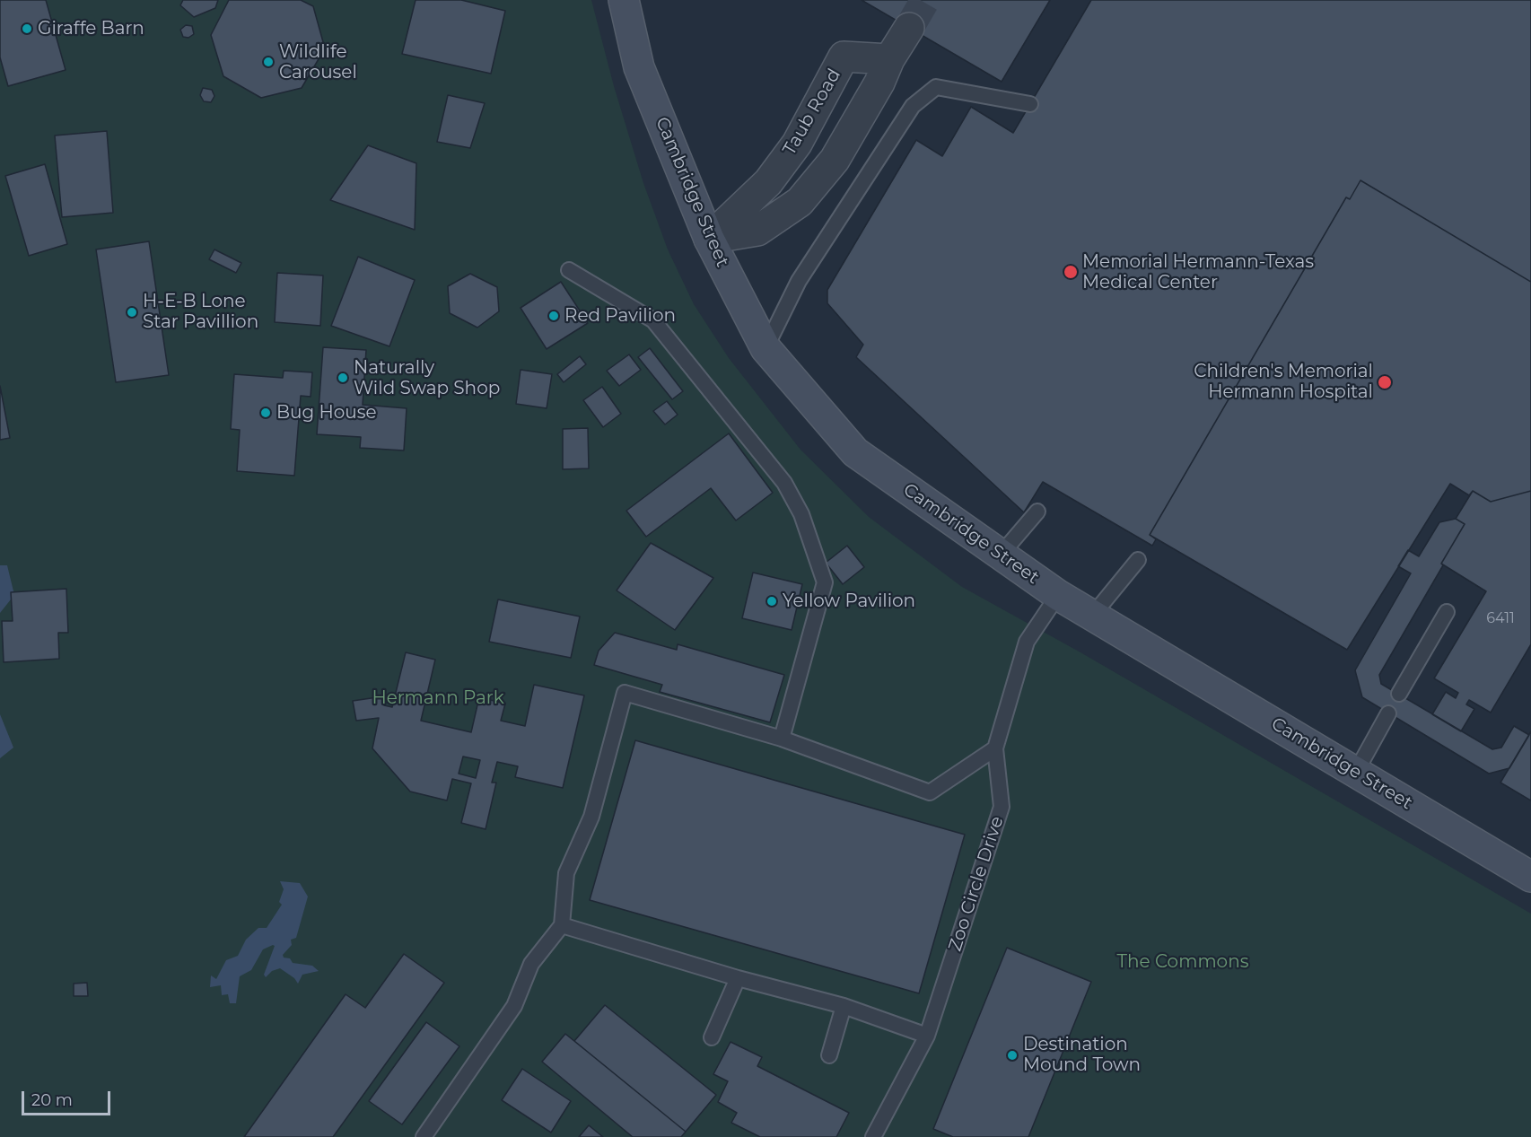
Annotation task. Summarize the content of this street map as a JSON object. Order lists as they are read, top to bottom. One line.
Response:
{"streets":{"street":["Taub Road","Cambridge Street"],"lane":["Zoo Circle Drive"]},"crossings":[["Taub Road","Cambridge Street"],["Cambridge Street","Zoo Circle Drive"]],"parks":["Hermann Park","The Commons"],"places":["Giraffe Barn","Wildlife Carousel","Memorial Hermann-Texas Medical Center","H-E-B Lone Star Pavillion","Red Pavilion","Naturally Wild Swap Shop","Children's Memorial Hermann Hospital","Bug House","Yellow Pavilion","Destination Mound Town"],"house_numbers":["6411"],"scale_bar":"20 m"}
